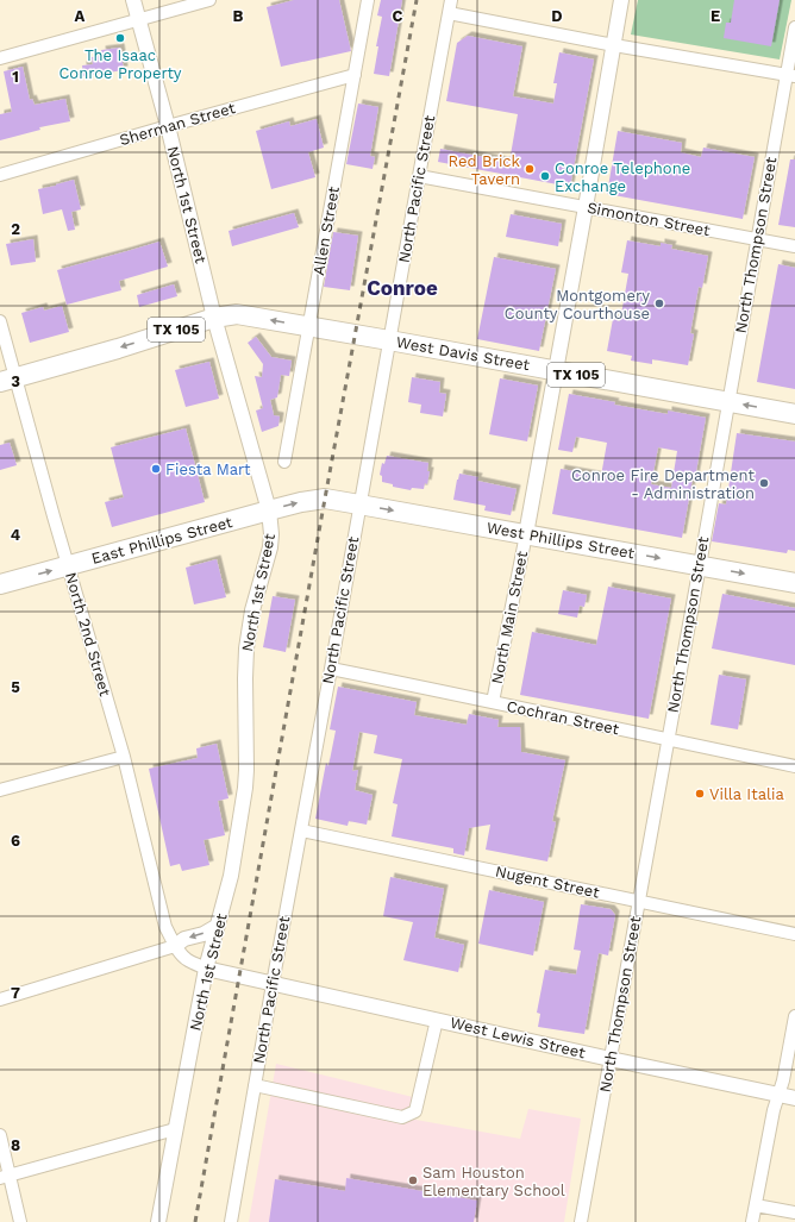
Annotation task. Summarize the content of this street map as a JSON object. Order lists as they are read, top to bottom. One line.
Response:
{"streets":{"main road":["TX 105","West Davis Street","East Phillips Street","West Phillips Street"],"street":["Sherman Street","North Pacific Street","North 1st Street","Simonton Street","Allen Street","North Thompson Street","North Main Street","North 2nd Street","Cochran Street","Nugent Street","West Lewis Street"]},"crossings":[["Sherman Street","North 1st Street"],["Sherman Street","Allen Street"],["North Pacific Street","Simonton Street"],["North Pacific Street","West Davis Street"],["North Pacific Street","West Phillips Street"],["North Pacific Street","Cochran Street"],["North Pacific Street","Nugent Street"],["North Pacific Street","West Lewis Street"],["North 1st Street","TX 105"],["North 1st Street","East Phillips Street"],["North 1st Street","West Lewis Street"],["Simonton Street","North Thompson Street"],["Simonton Street","North Main Street"],["Allen Street","TX 105"],["Allen Street","West Davis Street"],["North Thompson Street","West Davis Street"],["North Thompson Street","West Phillips Street"],["North Thompson Street","Cochran Street"],["North Thompson Street","Nugent Street"],["North Thompson Street","West Lewis Street"],["TX 105","West Davis Street"],["TX 105","North 2nd Street"],["West Davis Street","North Main Street"],["East Phillips Street","West Phillips Street"],["East Phillips Street","North 2nd Street"],["West Phillips Street","North Main Street"],["North Main Street","Cochran Street"]],"one_way":["East Phillips Street","West Phillips Street"],"districts":["Conroe"],"places":["The Isaac Conroe Property","Red Brick Tavern","Conroe Telephone Exchange","Montgomery County Courthouse","Fiesta Mart","Conroe Fire Department - Administration","Villa Italia","Sam Houston Elementary School"],"grid":{"columns":["A","B","C","D","E"],"rows":["1","2","3","4","5","6","7","8"]}}
